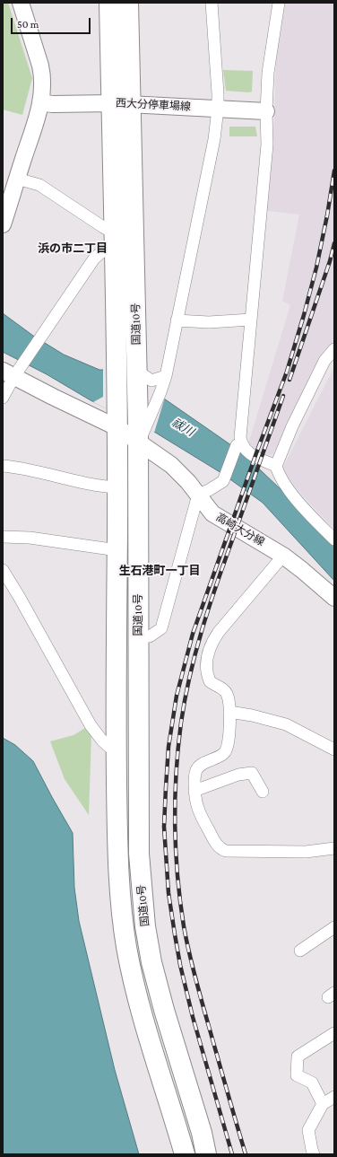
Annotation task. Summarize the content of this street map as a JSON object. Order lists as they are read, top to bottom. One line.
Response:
{"streets":{"highway":["国道10号"],"main road":["西大分停車場線","高崎大分線"]},"crossings":[["西大分停車場線","国道10号"],["国道10号","高崎大分線"]],"districts":["浜の市二丁目","生石港町一丁目"],"water":["祓川"],"scale_bar":"50 m"}
